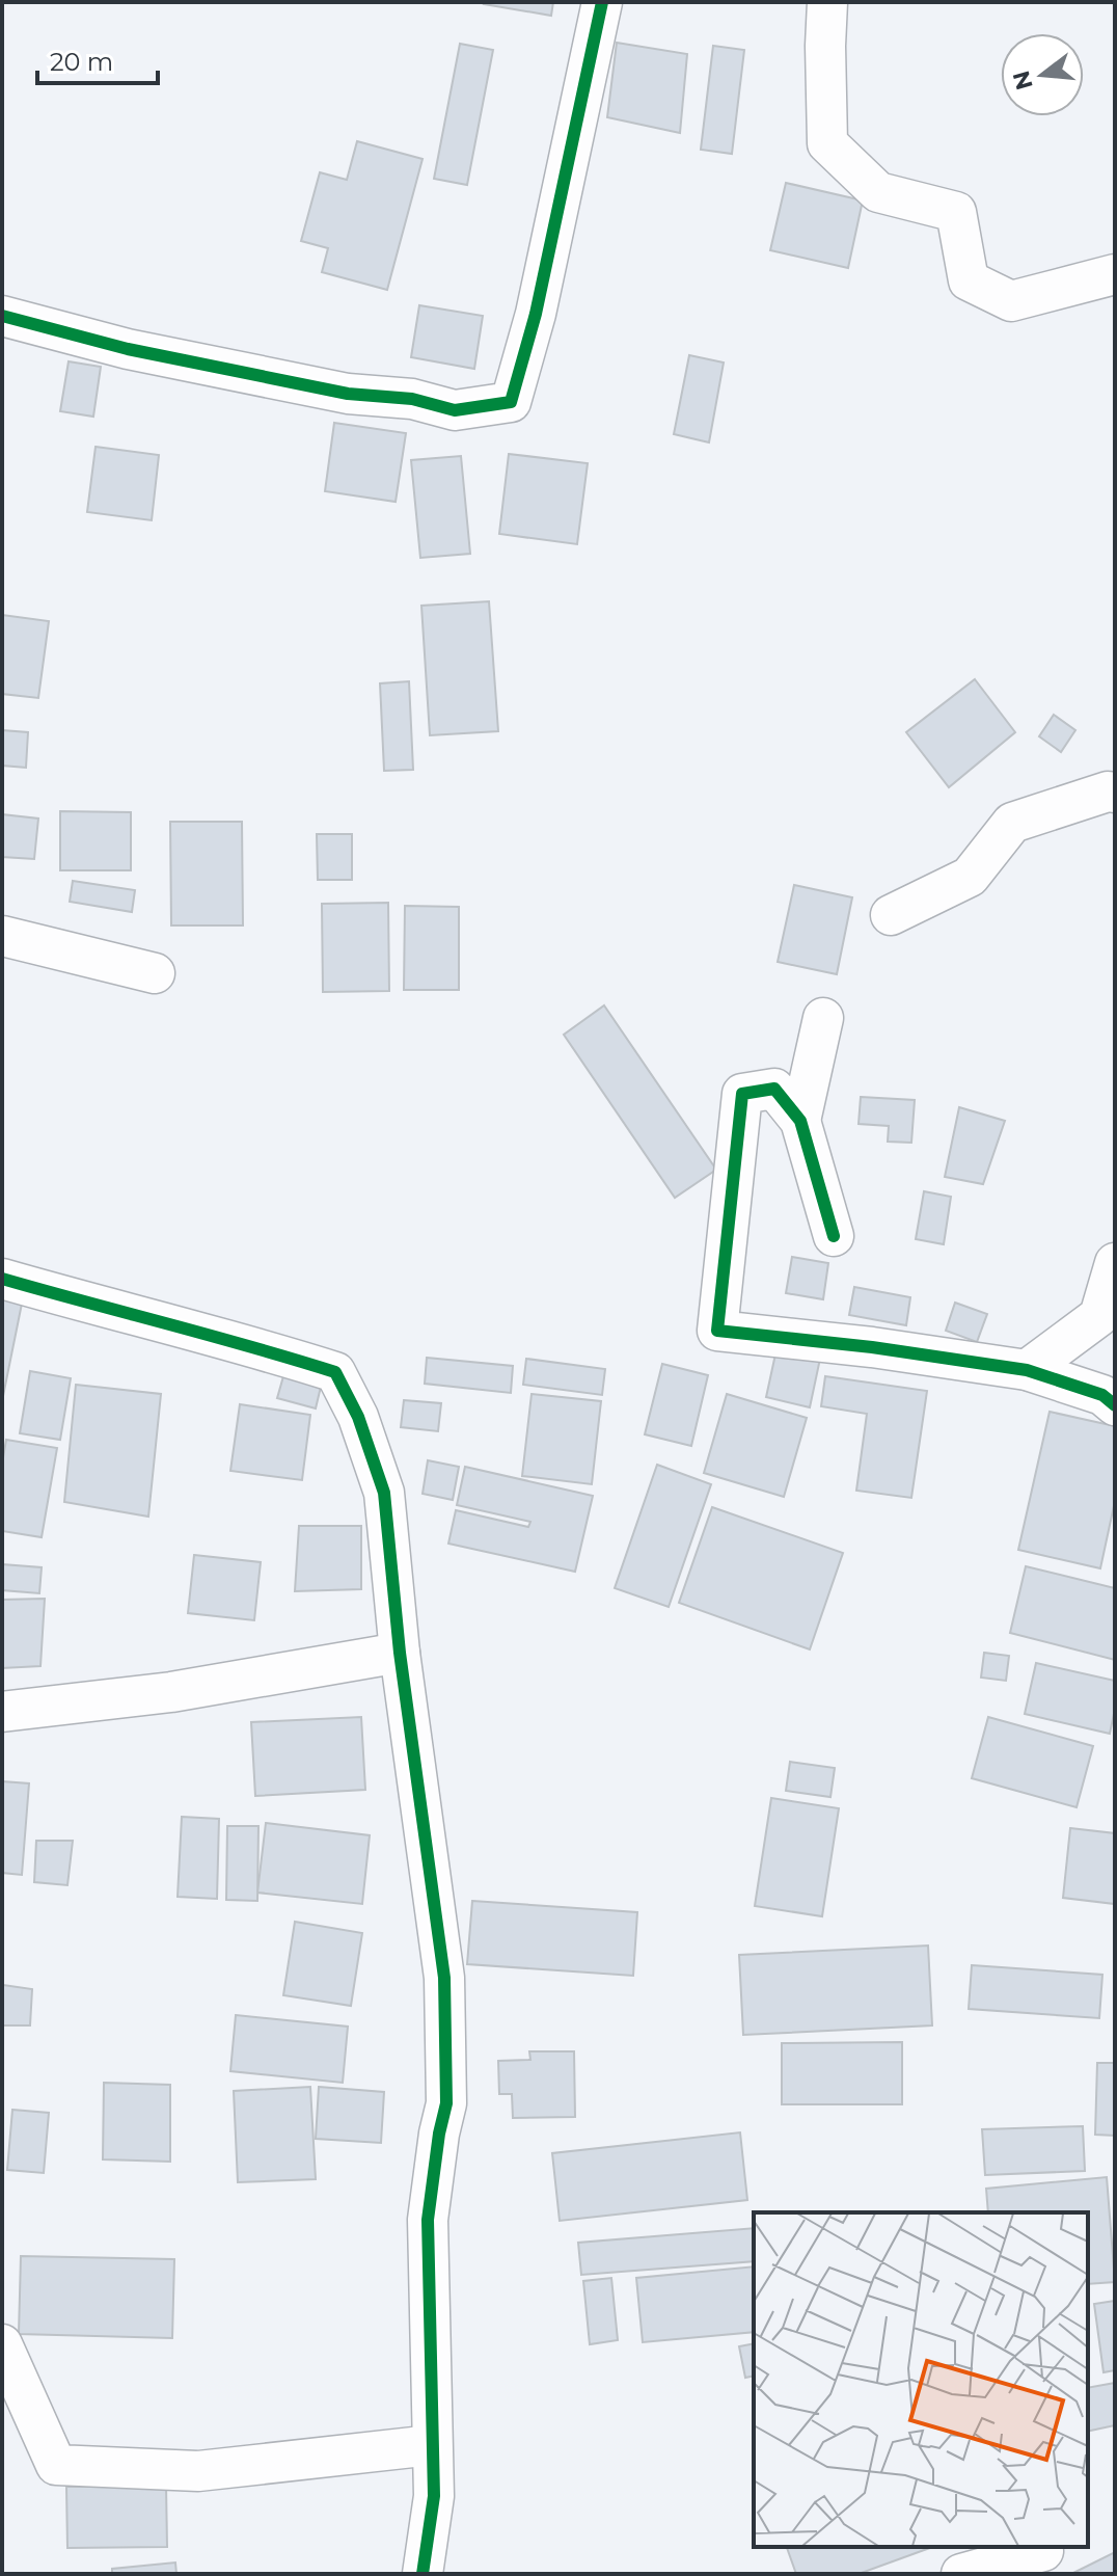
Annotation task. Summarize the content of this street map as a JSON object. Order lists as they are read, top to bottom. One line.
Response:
{"scale_bar":"20 m","north":"left"}
